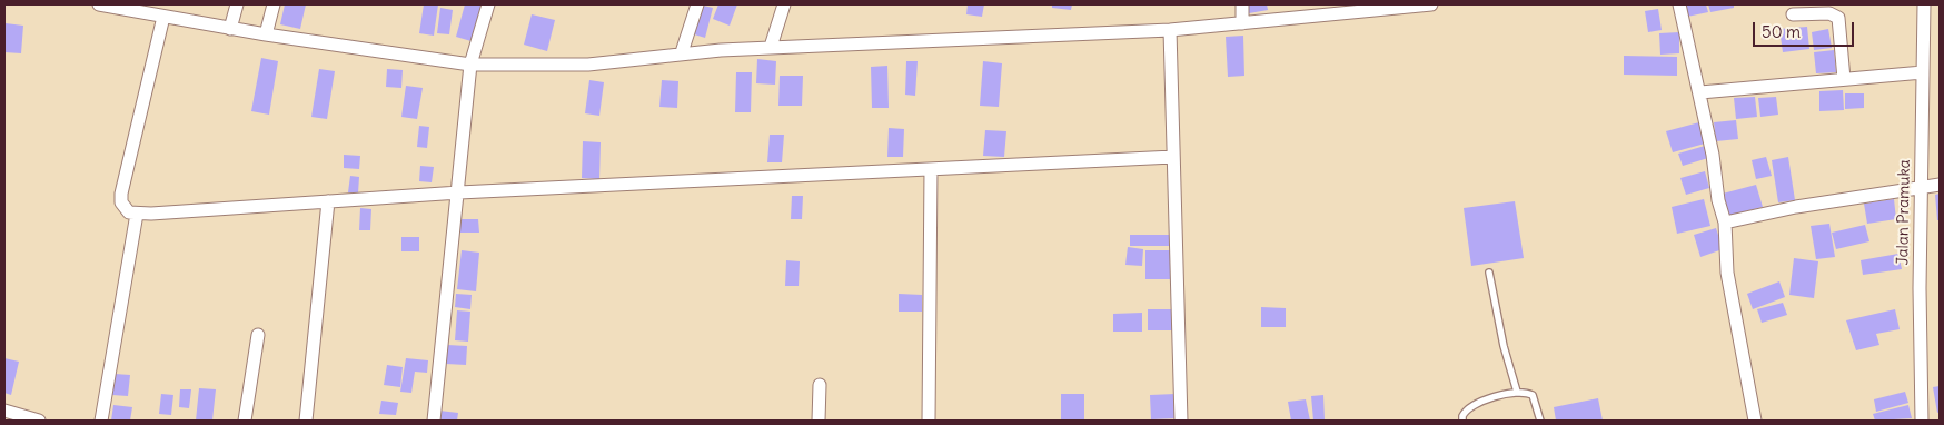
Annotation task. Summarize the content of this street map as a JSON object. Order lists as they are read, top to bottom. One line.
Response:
{"streets":{"street":["Jalan Pramuka"]},"scale_bar":"50 m"}
